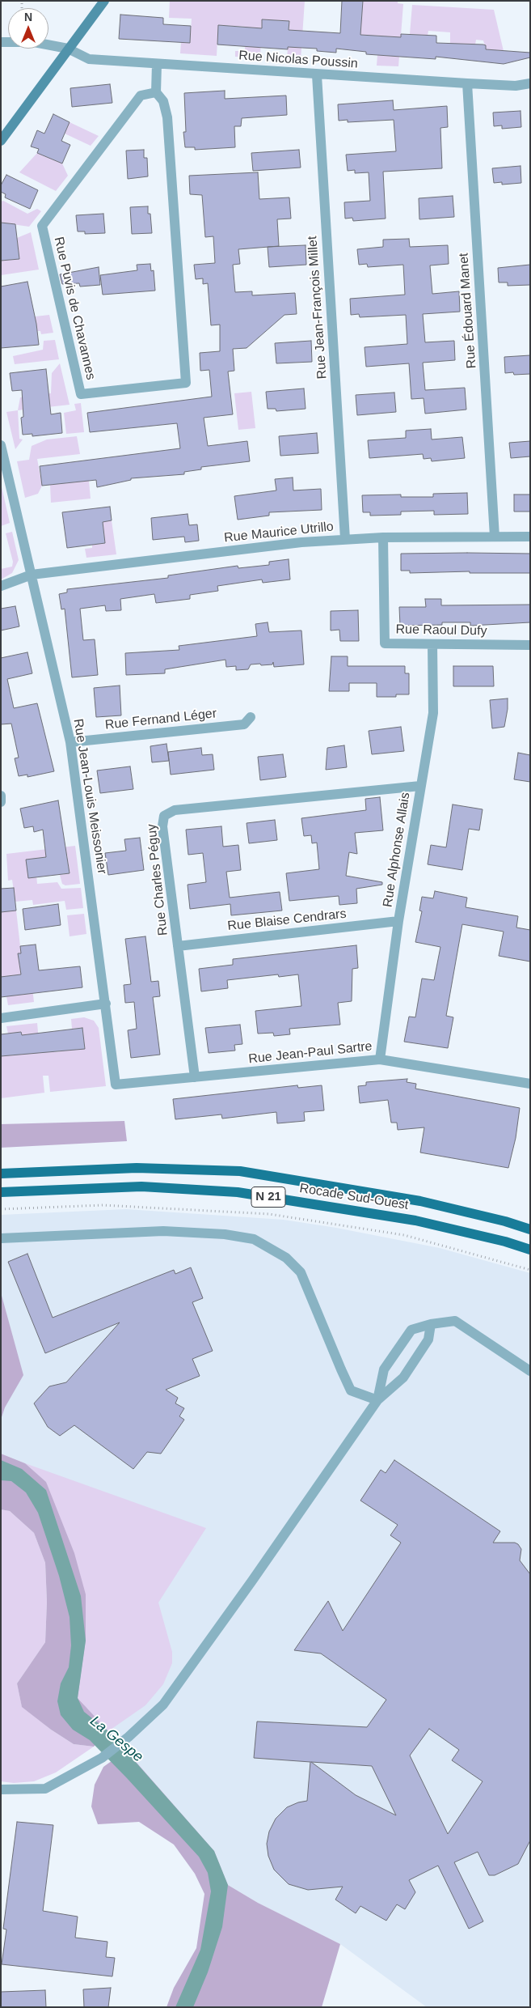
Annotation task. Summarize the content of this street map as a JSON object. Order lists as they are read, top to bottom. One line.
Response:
{"streets":{"main road":["N 21","Rocade Sud-Ouest"],"street":["Rue Nicolas Poussin","Rue Jean-François Millet","Rue Puvis de Chavannes","Rue Édouard Manet","Rue Maurice Utrillo","Rue Raoul Dufy","Rue Fernand Léger","Rue Jean-Louis Meissonier","Rue Alphonse Allais","Rue Charles Péguy","Rue Blaise Cendrars","Rue Jean-Paul Sartre"]},"crossings":[["Rue Nicolas Poussin","Rue Jean-François Millet"],["Rue Nicolas Poussin","Rue Édouard Manet"],["Rue Jean-François Millet","Rue Maurice Utrillo"],["Rue Édouard Manet","Rue Maurice Utrillo"],["Rue Maurice Utrillo","Rue Raoul Dufy"],["Rue Maurice Utrillo","Rue Jean-Louis Meissonier"],["Rue Raoul Dufy","Rue Alphonse Allais"],["Rue Fernand Léger","Rue Jean-Louis Meissonier"],["Rue Jean-Louis Meissonier","Rue Jean-Paul Sartre"],["Rue Alphonse Allais","Rue Charles Péguy"],["Rue Alphonse Allais","Rue Blaise Cendrars"],["Rue Alphonse Allais","Rue Jean-Paul Sartre"],["Rue Charles Péguy","Rue Blaise Cendrars"],["Rue Charles Péguy","Rue Jean-Paul Sartre"]],"water":["La Gespe"],"north":"top"}
